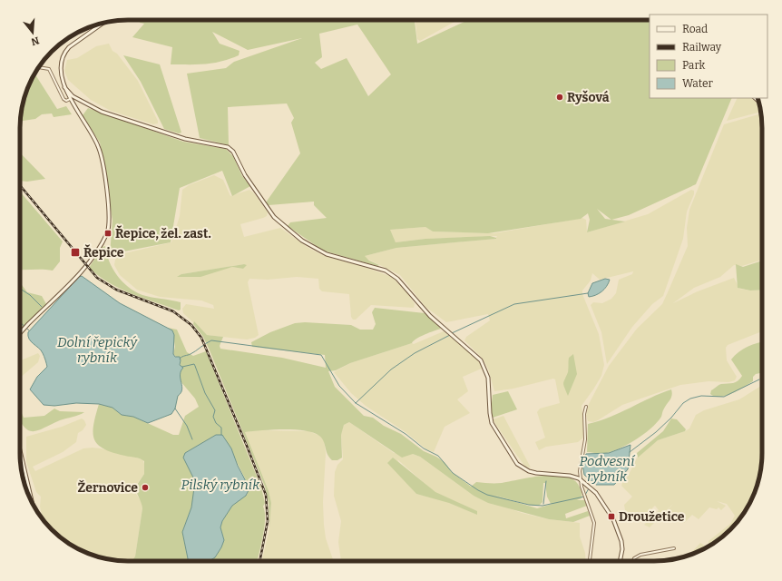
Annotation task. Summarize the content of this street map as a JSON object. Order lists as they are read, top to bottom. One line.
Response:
{"water":["Dolní řepický rybník","Podvesní rybník","Pilský rybník"],"places":{"other":["Ryšová","Žernovice"],"transit":["Řepice, žel. zast.","Řepice","Droužetice"]},"legend":["Road","Railway","Park","Water"],"north":"bottom"}
